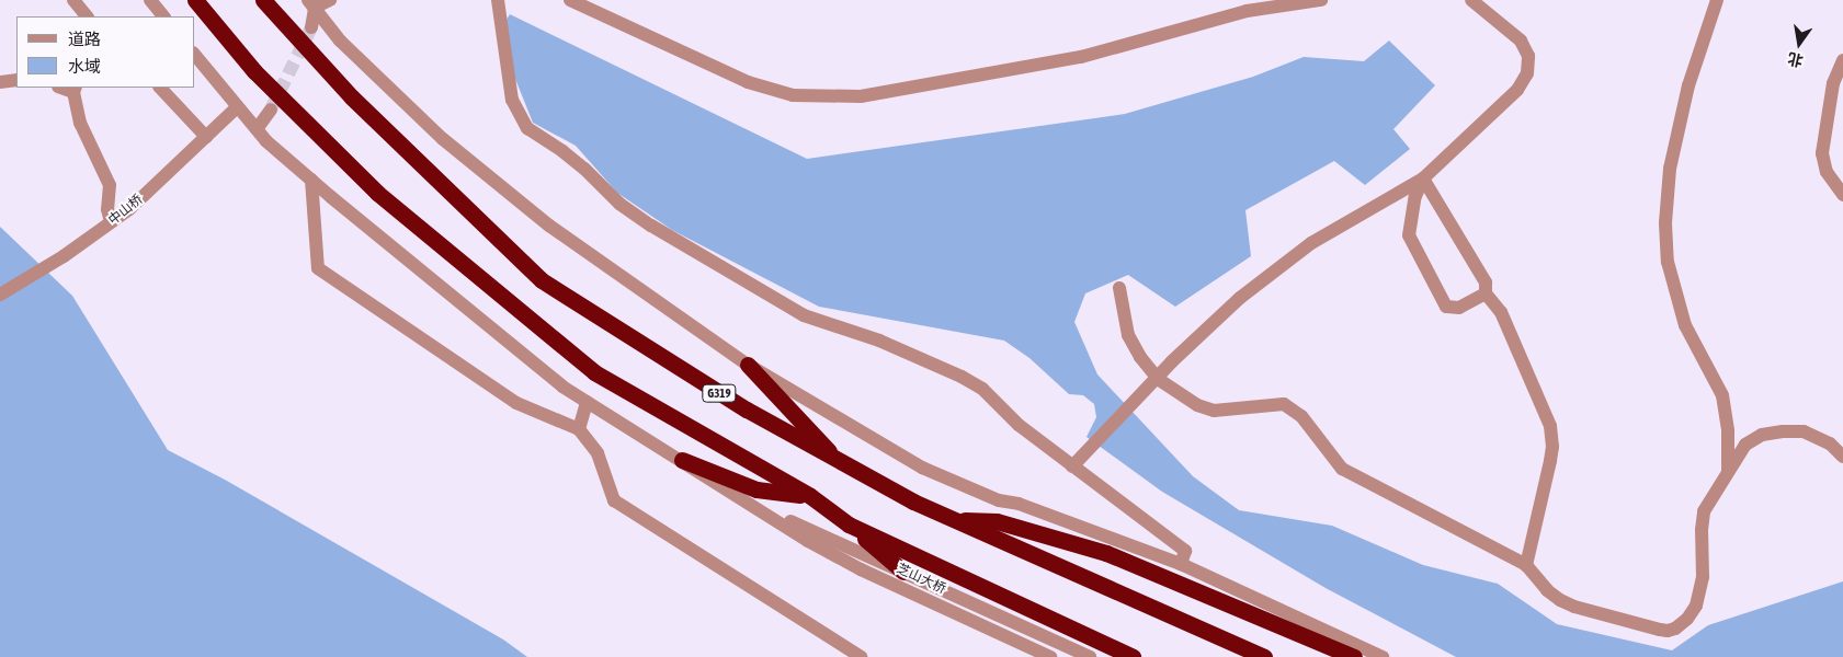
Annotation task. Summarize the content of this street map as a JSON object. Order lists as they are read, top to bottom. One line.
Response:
{"streets":{"highway":["G319"],"street":["中山桥","芝山大桥"]},"legend":["道路","水域"],"north":"bottom"}
